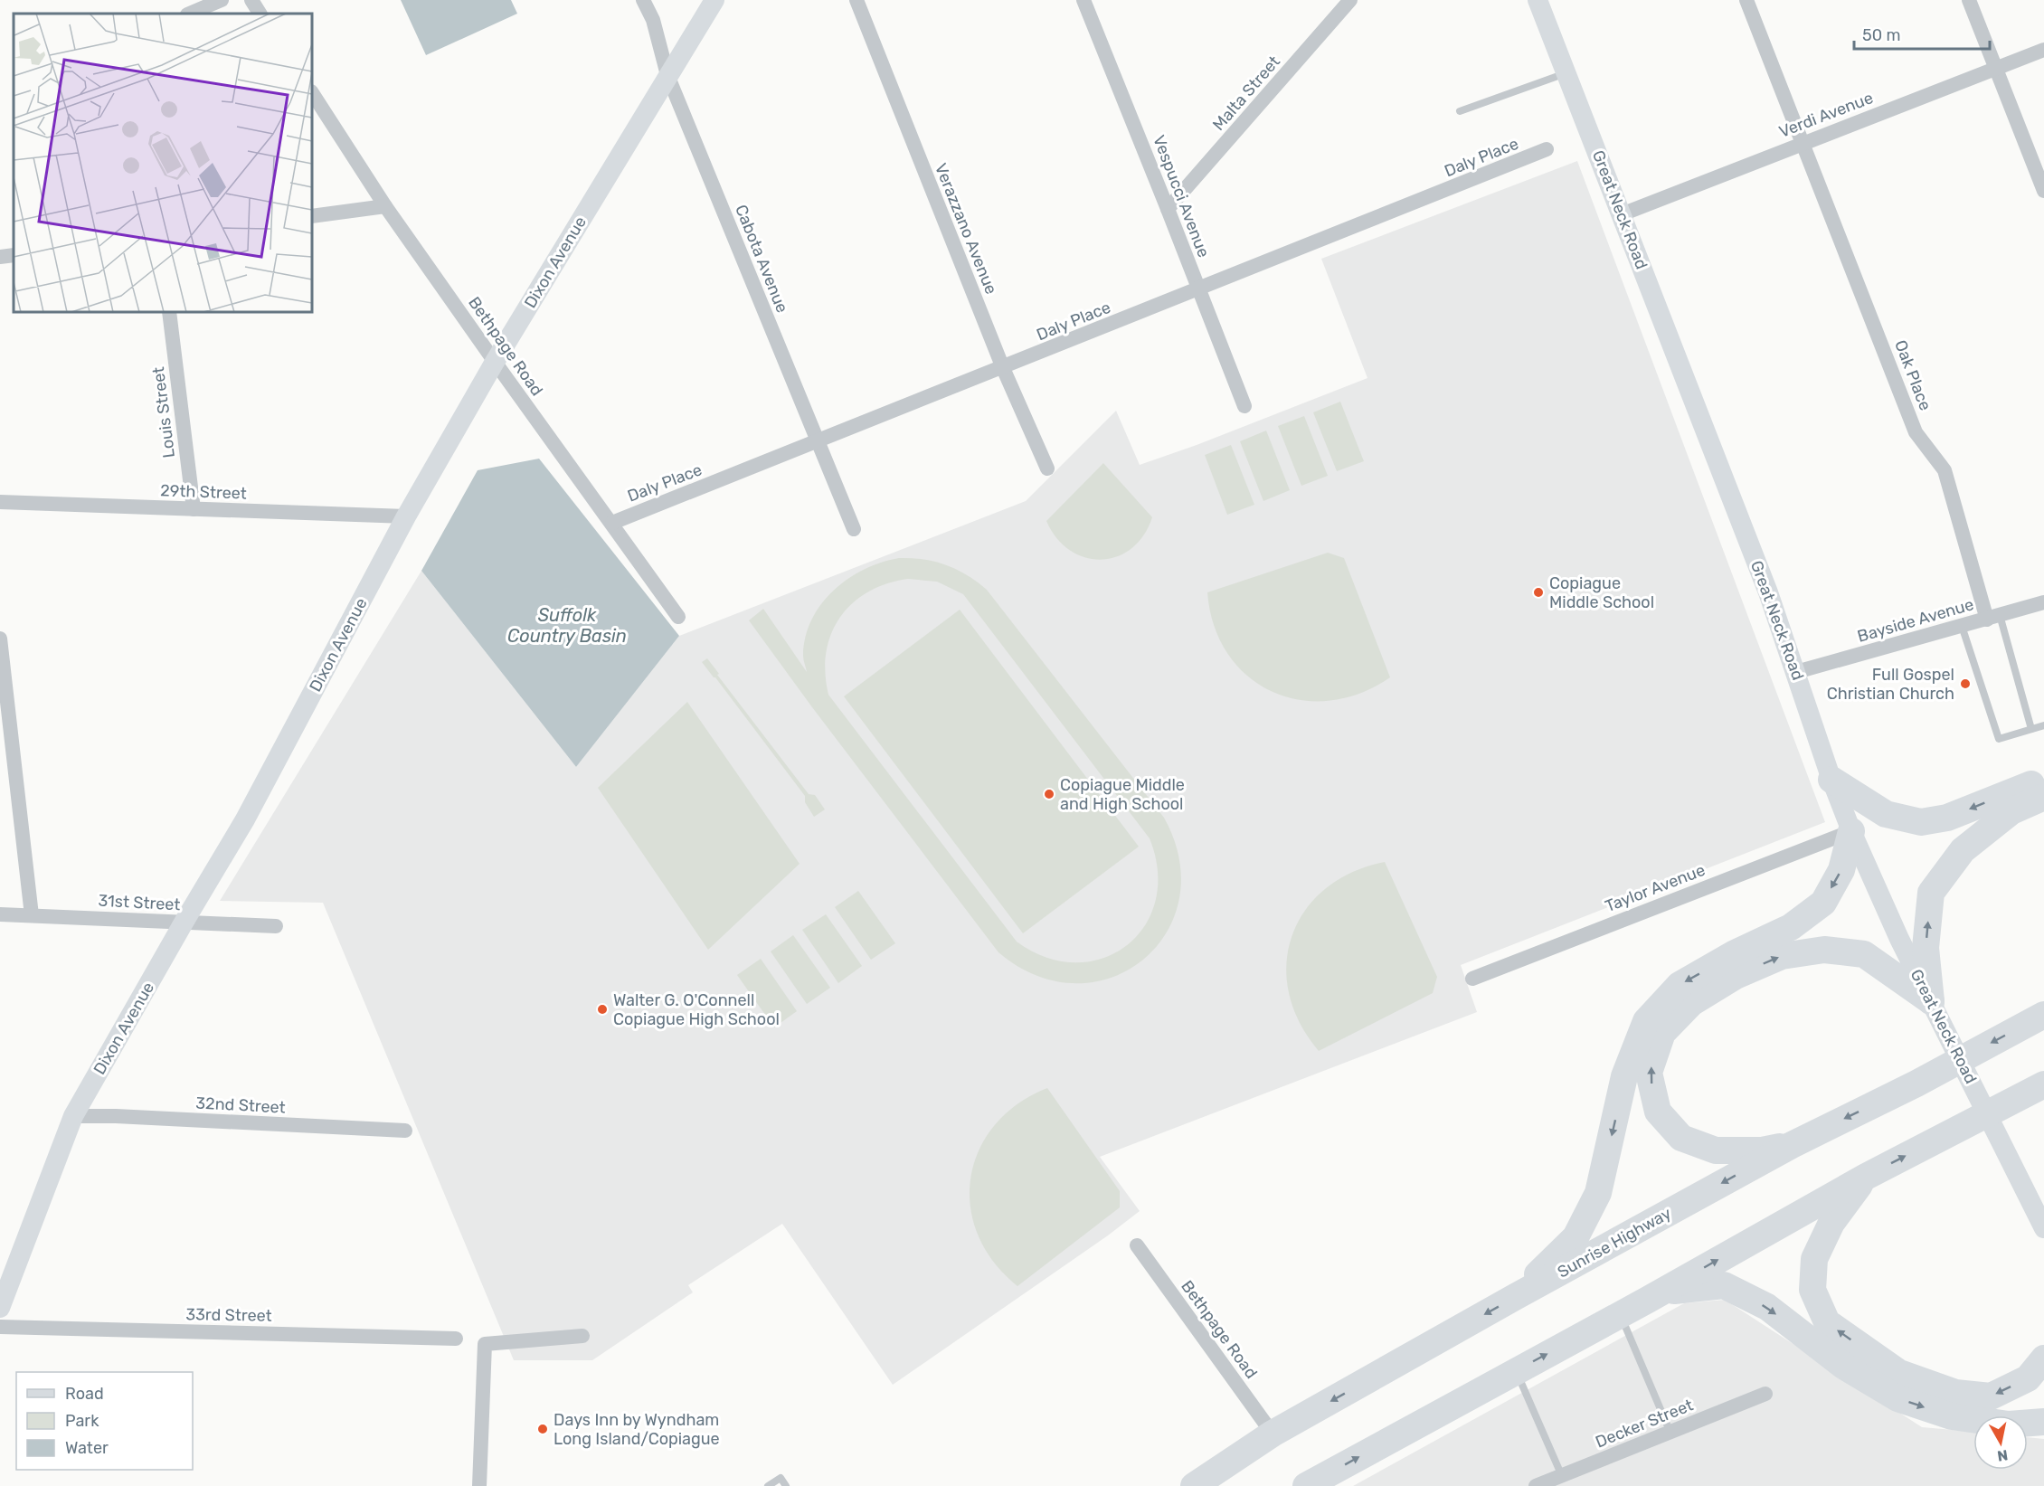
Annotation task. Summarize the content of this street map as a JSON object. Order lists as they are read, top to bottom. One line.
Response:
{"streets":{"highway":["Sunrise Highway"],"main road":["Great Neck Road","Dixon Avenue"],"street":["Malta Street","Verdi Avenue","Daly Place","Vespucci Avenue","Verazzano Avenue","Cabota Avenue","Bethpage Road","Oak Place","Louis Street","29th Street","Bayside Avenue","Taylor Avenue","31st Street","32nd Street","33rd Street","Decker Street"]},"crossings":[["Malta Street","Vespucci Avenue"],["Verdi Avenue","Great Neck Road"],["Verdi Avenue","Oak Place"],["Daly Place","Vespucci Avenue"],["Daly Place","Verazzano Avenue"],["Daly Place","Cabota Avenue"],["Daly Place","Bethpage Road"],["Great Neck Road","Bayside Avenue"],["Great Neck Road","Taylor Avenue"],["Cabota Avenue","Dixon Avenue"],["Dixon Avenue","Bethpage Road"],["Dixon Avenue","29th Street"],["Dixon Avenue","31st Street"],["Dixon Avenue","32nd Street"],["Bethpage Road","Sunrise Highway"],["Oak Place","Bayside Avenue"],["Louis Street","29th Street"]],"water":["Suffolk Country Basin"],"places":["Copiague Middle School","Full Gospel Christian Church","Copiague Middle and High School","Walter G. O'Connell Copiague High School","Days Inn by Wyndham Long Island/Copiague"],"legend":["Road","Park","Water"],"scale_bar":"50 m","north":"bottom"}
